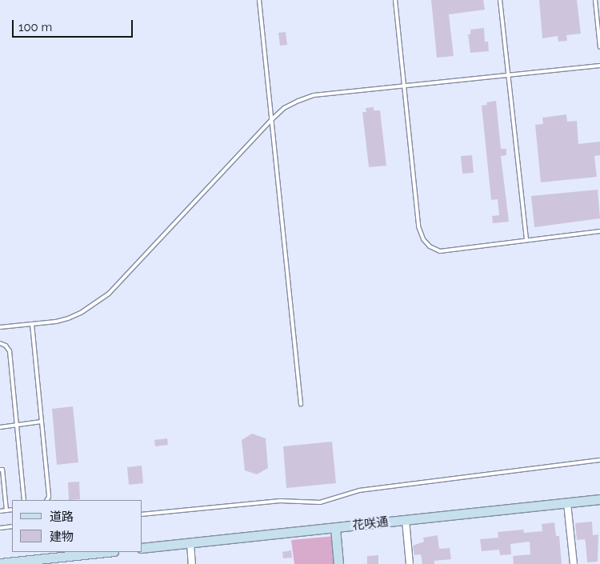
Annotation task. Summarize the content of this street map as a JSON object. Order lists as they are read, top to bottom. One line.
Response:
{"streets":{"street":["花咲通"]},"legend":["道路","建物"],"scale_bar":"100 m"}
